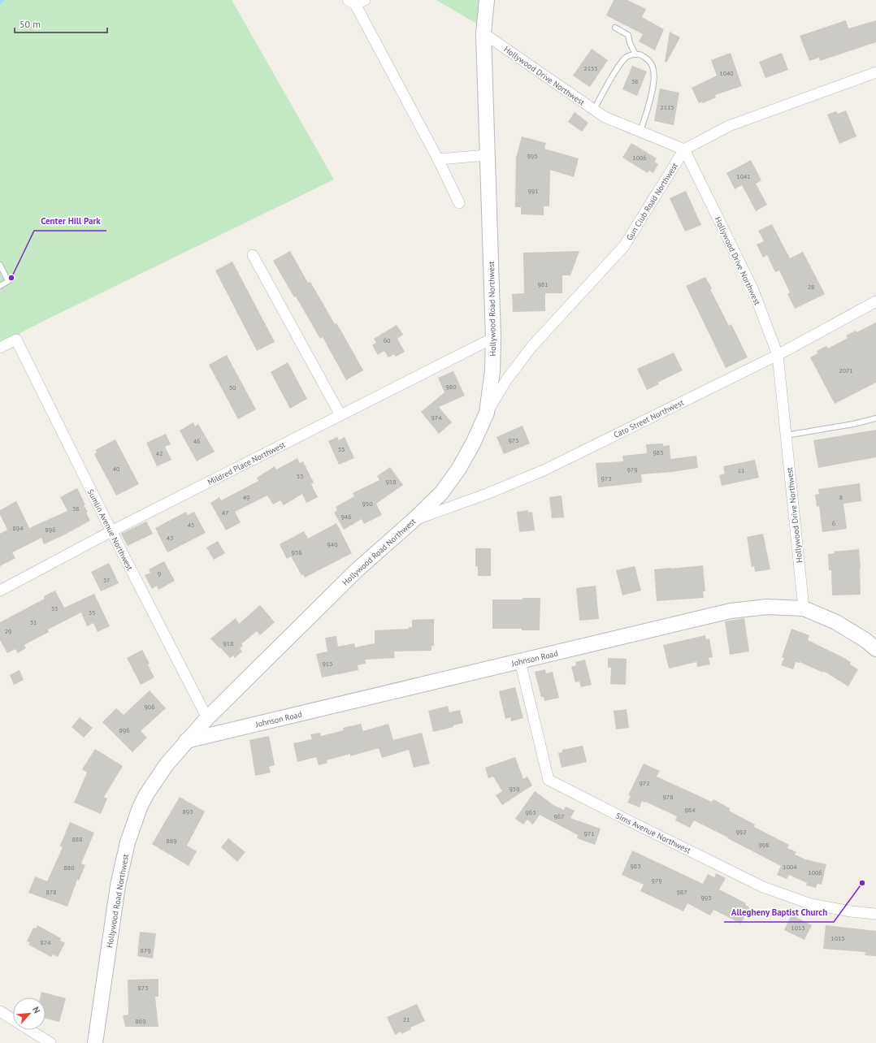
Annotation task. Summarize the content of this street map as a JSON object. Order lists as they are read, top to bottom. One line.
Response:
{"streets":{"street":["Hollywood Drive Northwest","Gun Club Road Northwest","Hollywood Road Northwest","Cato Street Northwest","Mildred Place Northwest","Sumlin Avenue Northwest","Johnson Road","Sims Avenue Northwest"]},"crossings":[["Hollywood Drive Northwest","Gun Club Road Northwest"],["Hollywood Drive Northwest","Hollywood Road Northwest"],["Hollywood Drive Northwest","Cato Street Northwest"],["Hollywood Drive Northwest","Johnson Road"],["Gun Club Road Northwest","Hollywood Road Northwest"],["Hollywood Road Northwest","Cato Street Northwest"],["Hollywood Road Northwest","Mildred Place Northwest"],["Hollywood Road Northwest","Sumlin Avenue Northwest"],["Hollywood Road Northwest","Johnson Road"],["Mildred Place Northwest","Sumlin Avenue Northwest"],["Johnson Road","Sims Avenue Northwest"]],"places":["Center Hill Park","Allegheny Baptist Church"],"house_numbers":["2155","1040","38","2115","995","1006","1041","991","981","28","60","2071","980","50","974","975","46","55","985","42","40","979","11","53","973","958","49","8","950","38","47","946","6","45","894","896","43","940","936","9","37","33","35","31","29","918","915","906","896","972","959","978","984","893","963","967","992","971","888","889","998","983","1004","880","1006","979","878","987","993","1013","1015","874","879","873","21","869"],"scale_bar":"50 m","north":"top right"}
